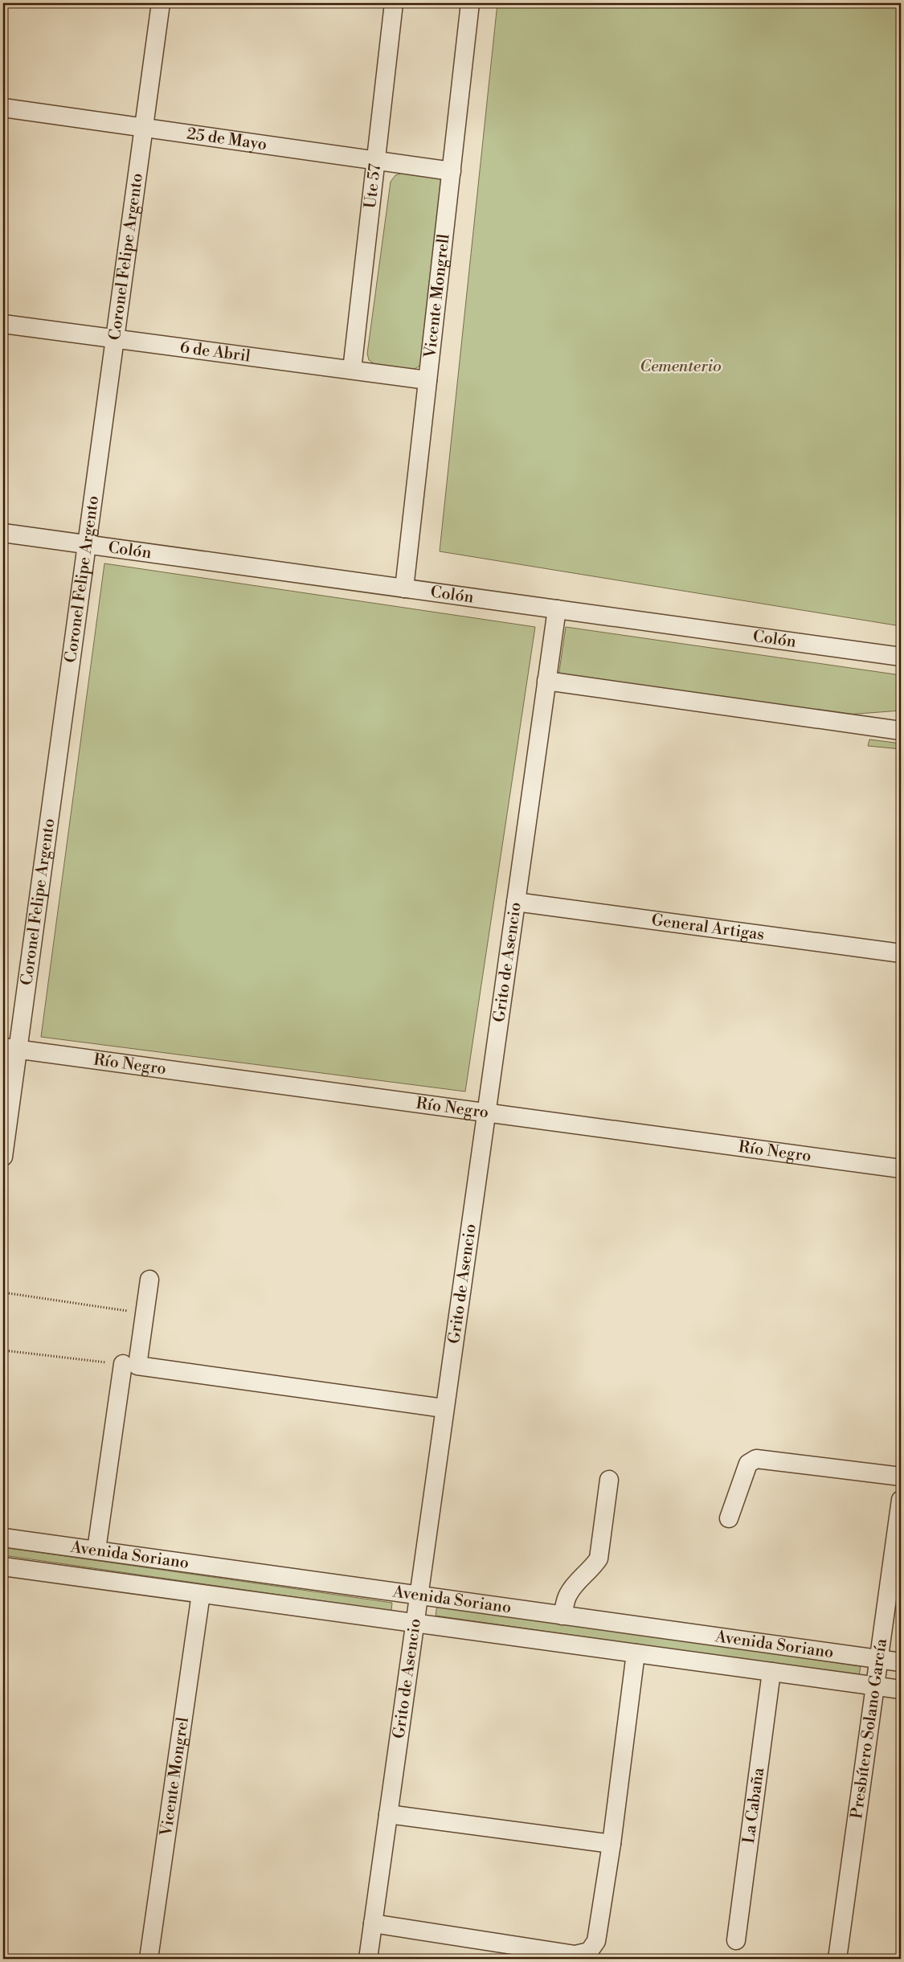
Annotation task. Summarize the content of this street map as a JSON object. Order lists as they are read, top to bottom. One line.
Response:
{"streets":{"street":["25 de Mayo","Ute 57","Coronel Felipe Argento","Vicente Mongrell","6 de Abril","Colón","General Artigas","Grito de Asencio","Río Negro","Avenida Soriano","Presbítero Solano García","Vicente Mongrel","La Cabaña"]},"crossings":[["25 de Mayo","Ute 57"],["25 de Mayo","Coronel Felipe Argento"],["25 de Mayo","Vicente Mongrell"],["Ute 57","6 de Abril"],["Coronel Felipe Argento","6 de Abril"],["Coronel Felipe Argento","Colón"],["Coronel Felipe Argento","Río Negro"],["Vicente Mongrell","6 de Abril"],["Vicente Mongrell","Colón"],["Colón","Grito de Asencio"],["General Artigas","Grito de Asencio"],["Grito de Asencio","Río Negro"],["Grito de Asencio","Avenida Soriano"],["Avenida Soriano","Presbítero Solano García"],["Avenida Soriano","Vicente Mongrel"],["Avenida Soriano","La Cabaña"]],"parks":["Cementerio"]}
